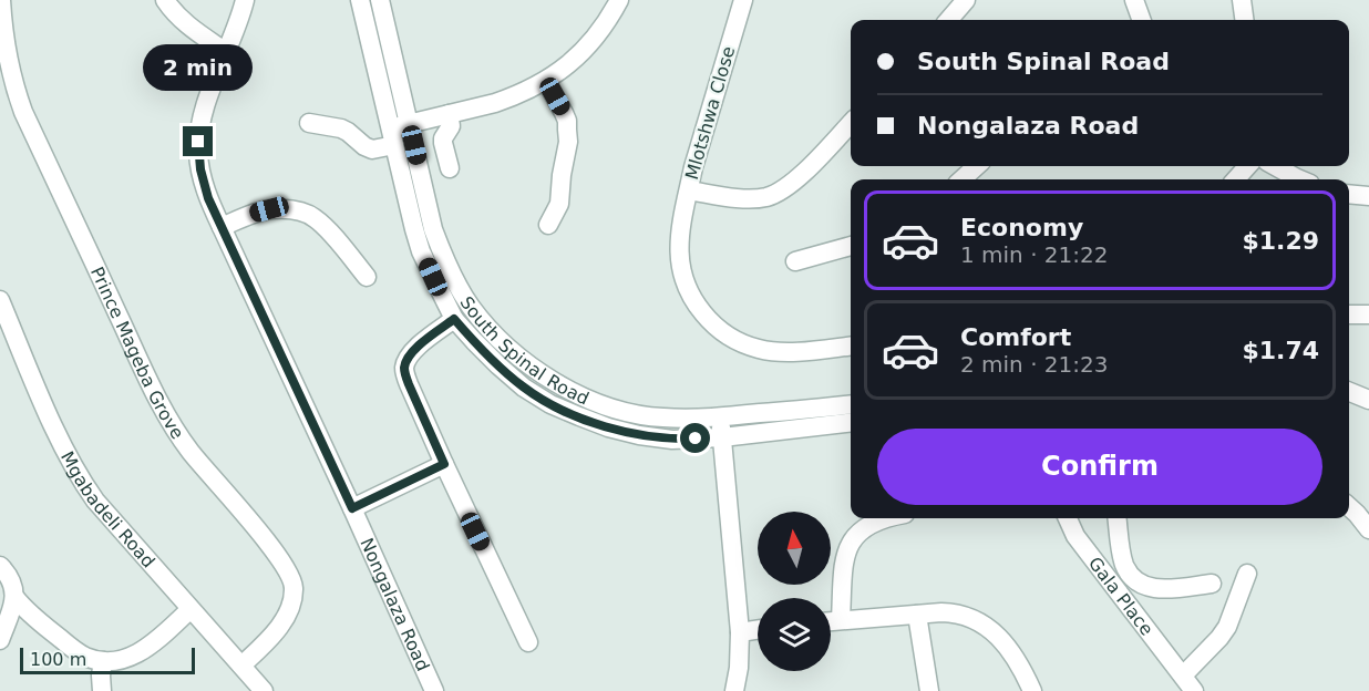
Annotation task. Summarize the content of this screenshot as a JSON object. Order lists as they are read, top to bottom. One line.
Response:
{"streets":{"street":["Mlotshwa Close","South Spinal Road","Prince Mageba Grove","Mgabadeli Road","Gala Place","Nongalaza Road"]},"crossings":[["Prince Mageba Grove","Mgabadeli Road"]],"scale_bar":"100 m","north":"top","page":{"banner":["South Spinal Road","Nongalaza Road"],"bubble":"2 min","list":[{"name":"Economy","note":"1 min · 21:22","value":"$1.29"},{"name":"Comfort","note":"2 min · 21:23","value":"$1.74"}],"buttons":"Confirm","scale":"100 m"}}
